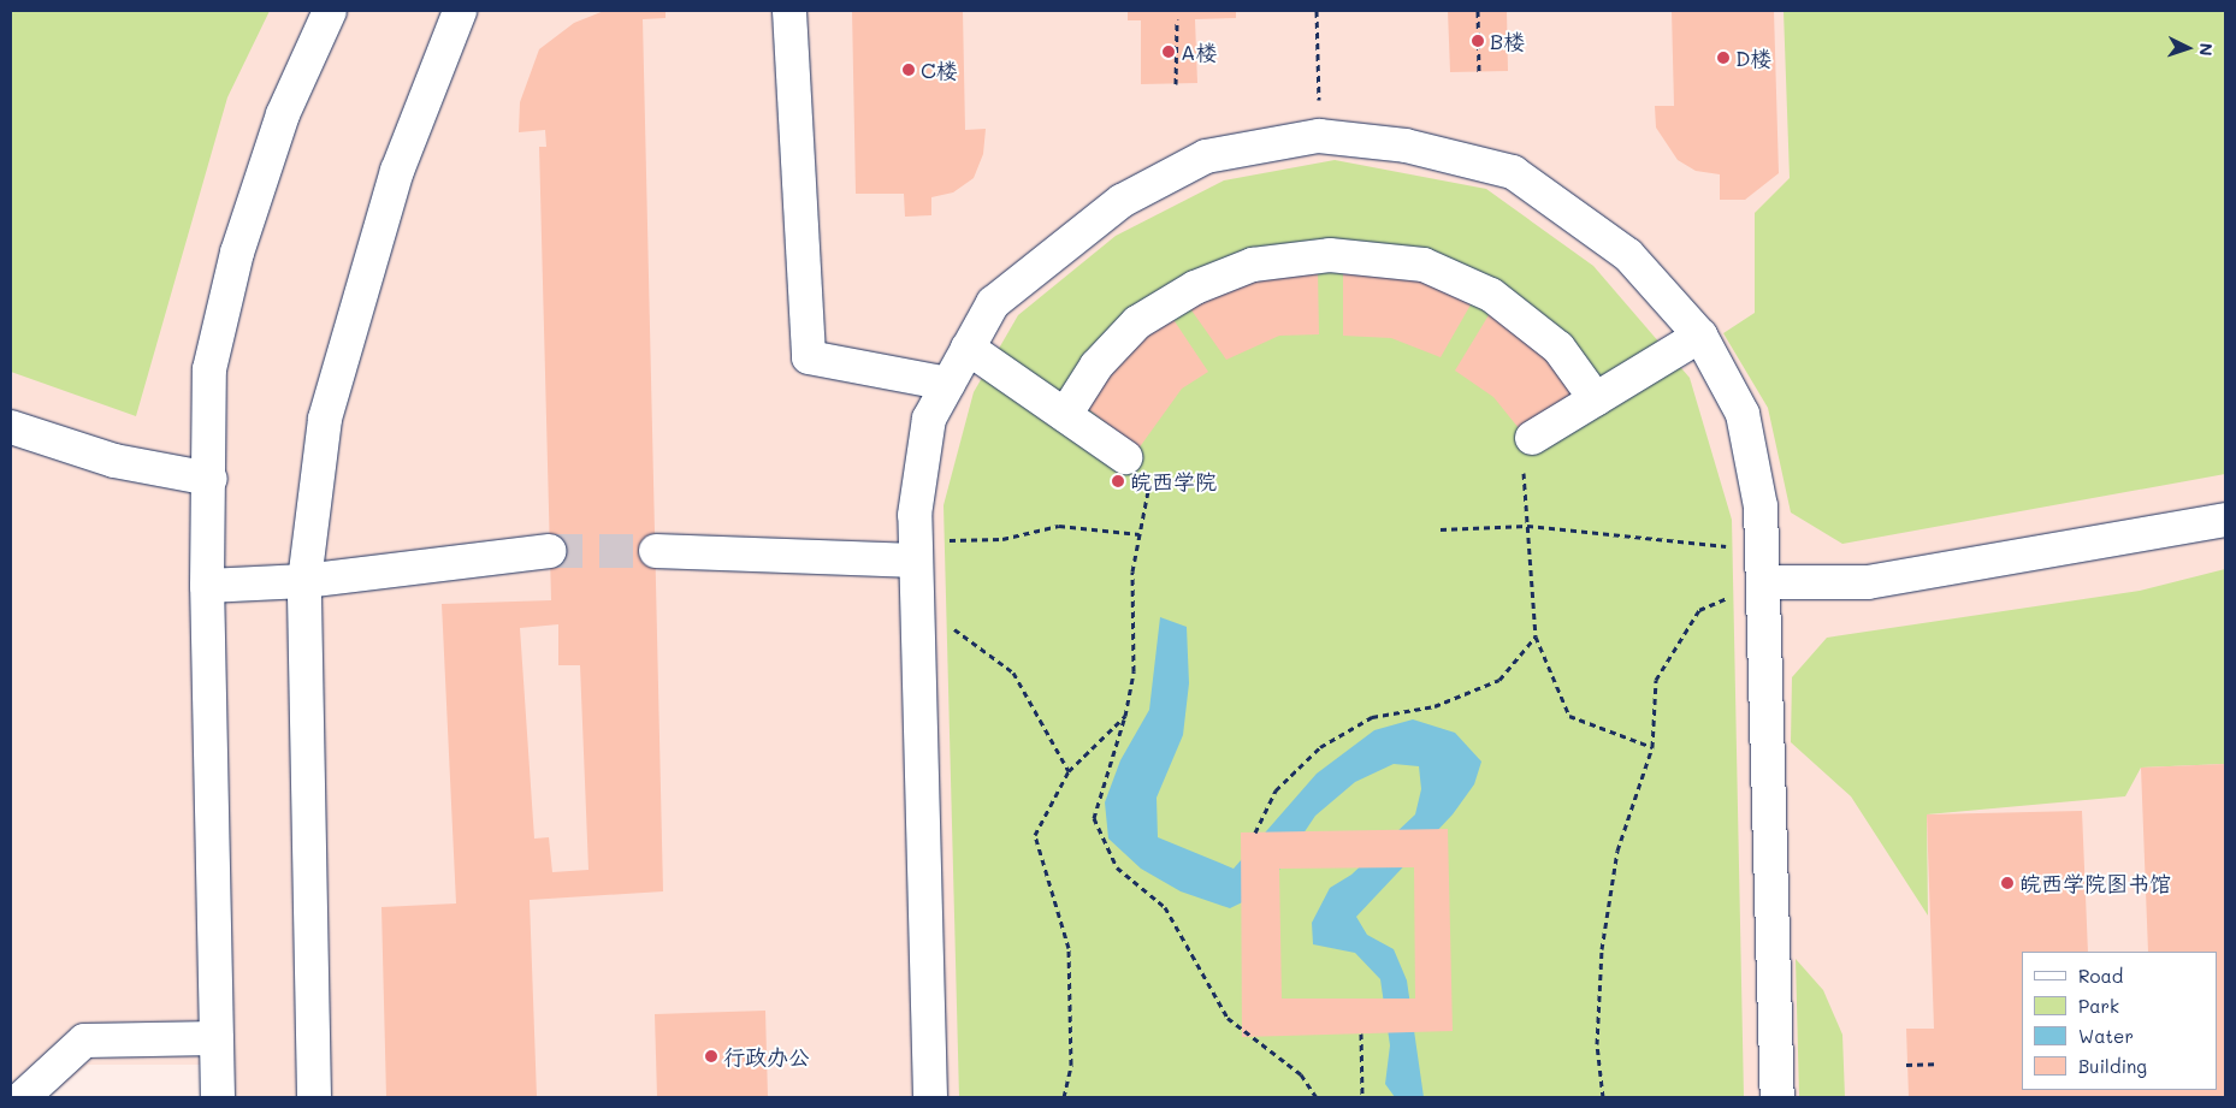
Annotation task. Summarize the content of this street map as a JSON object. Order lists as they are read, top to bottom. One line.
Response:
{"places":["B楼","A楼","D楼","C楼","皖西学院","皖西学院图书馆","行政办公"],"legend":["Road","Park","Water","Building"],"north":"right"}
